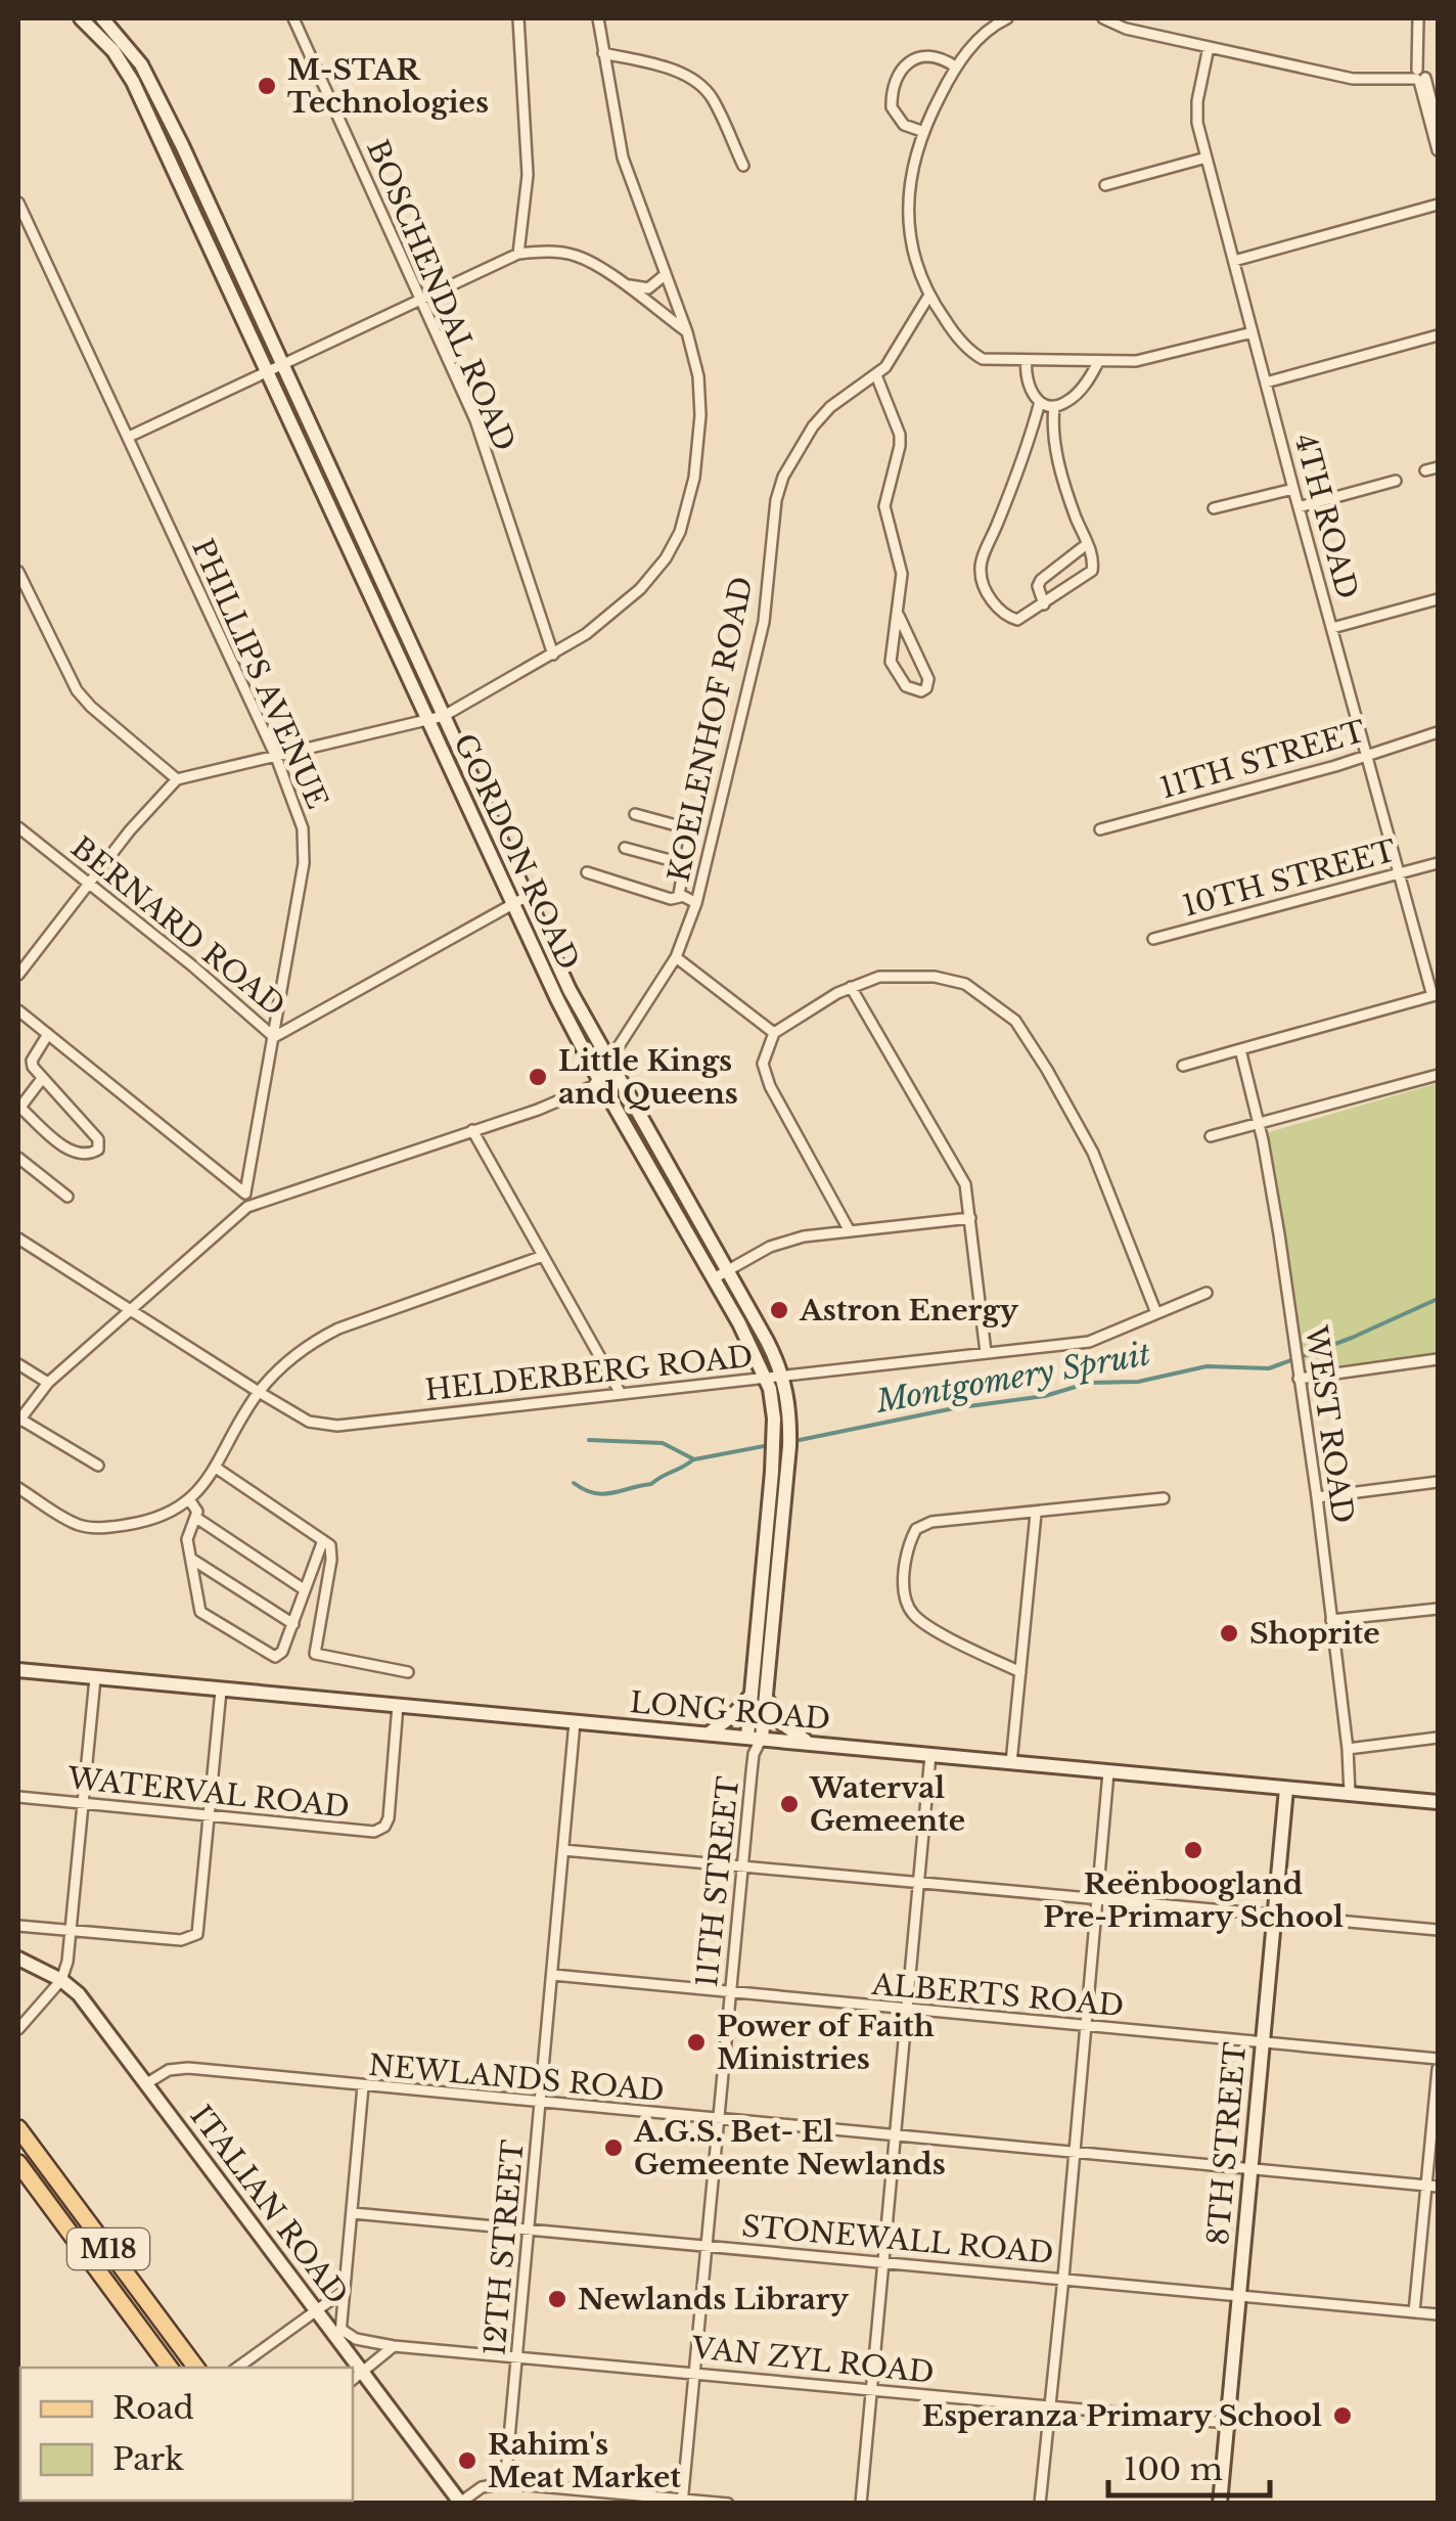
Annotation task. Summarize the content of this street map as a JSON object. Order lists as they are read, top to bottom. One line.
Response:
{"streets":{"main road":["M18"],"street":["BOSCHENDAL ROAD","4TH ROAD","PHILLIPS AVENUE","KOELENHOF ROAD","11TH STREET","GORDON ROAD","10TH STREET","BERNARD ROAD","HELDERBERG ROAD","WEST ROAD","LONG ROAD","WATERVAL ROAD","ALBERTS ROAD","NEWLANDS ROAD","8TH STREET","ITALIAN ROAD","STONEWALL ROAD","12TH STREET","VAN ZYL ROAD"]},"crossings":[["4TH ROAD","11TH STREET"],["4TH ROAD","10TH STREET"],["PHILLIPS AVENUE","BERNARD ROAD"],["KOELENHOF ROAD","GORDON ROAD"],["11TH STREET","GORDON ROAD"],["11TH STREET","LONG ROAD"],["11TH STREET","ALBERTS ROAD"],["11TH STREET","NEWLANDS ROAD"],["11TH STREET","STONEWALL ROAD"],["11TH STREET","VAN ZYL ROAD"],["GORDON ROAD","BERNARD ROAD"],["GORDON ROAD","HELDERBERG ROAD"],["GORDON ROAD","LONG ROAD"],["WEST ROAD","LONG ROAD"],["LONG ROAD","WATERVAL ROAD"],["LONG ROAD","8TH STREET"],["LONG ROAD","12TH STREET"],["ALBERTS ROAD","8TH STREET"],["ALBERTS ROAD","12TH STREET"],["NEWLANDS ROAD","8TH STREET"],["NEWLANDS ROAD","ITALIAN ROAD"],["NEWLANDS ROAD","12TH STREET"],["8TH STREET","STONEWALL ROAD"],["8TH STREET","VAN ZYL ROAD"],["ITALIAN ROAD","VAN ZYL ROAD"],["STONEWALL ROAD","12TH STREET"],["12TH STREET","VAN ZYL ROAD"]],"water":["Montgomery Spruit"],"places":["M-STAR Technologies","Little Kings and Queens","Astron Energy","Shoprite","Waterval Gemeente","Reënboogland Pre-Primary School","Power of Faith Ministries","A.G.S. Bet- El Gemeente Newlands","Newlands Library","Esperanza Primary School","Rahim's Meat Market"],"legend":["Road","Park"],"scale_bar":"100 m"}
